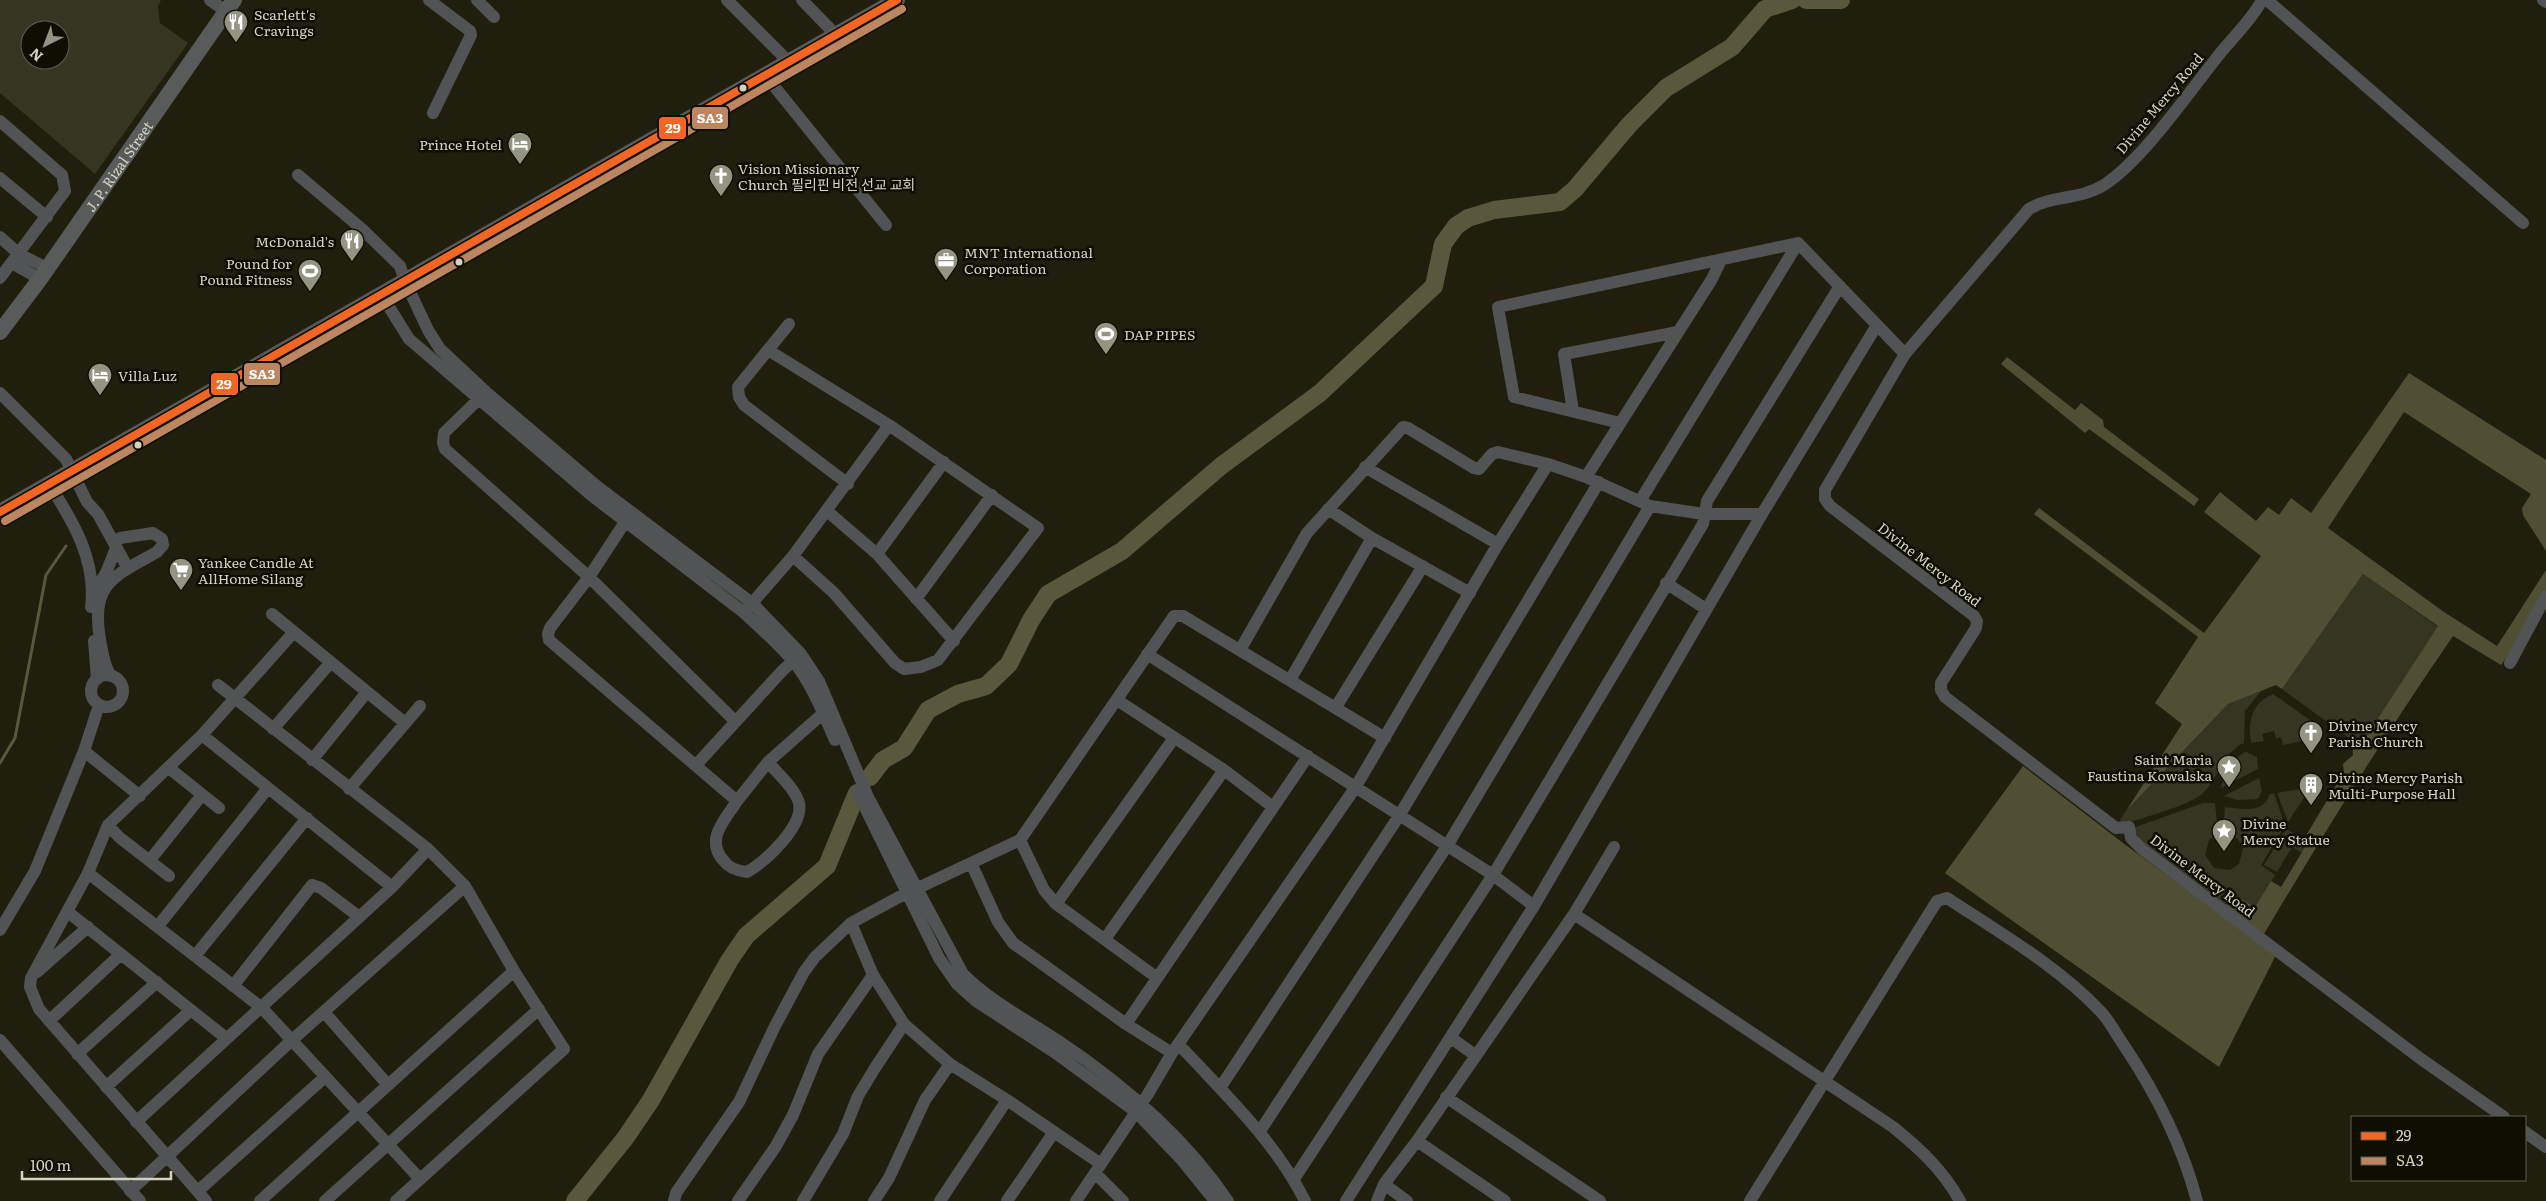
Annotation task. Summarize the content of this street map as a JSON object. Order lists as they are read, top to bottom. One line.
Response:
{"streets":{"main road":["J. P. Rizal Street"],"street":["Divine Mercy Road"]},"places":{"restaurant":["Scarlett's Cravings","McDonald's"],"hotel":["Prince Hotel","Villa Luz"],"church":["Vision Missionary Church 필리핀 비전 선교 교회","Divine Mercy Parish Church"],"office":["MNT International Corporation"],"sports":["Pound for Pound Fitness","DAP PIPES"],"supermarket":["Yankee Candle At AllHome Silang"],"place":["Saint Maria Faustina Kowalska","Divine Mercy Statue"],"building":["Divine Mercy Parish Multi-Purpose Hall"]},"lines":["transit line 29","transit line SA3"],"legend":["29","SA3"],"scale_bar":"100 m","north":"bottom left"}
